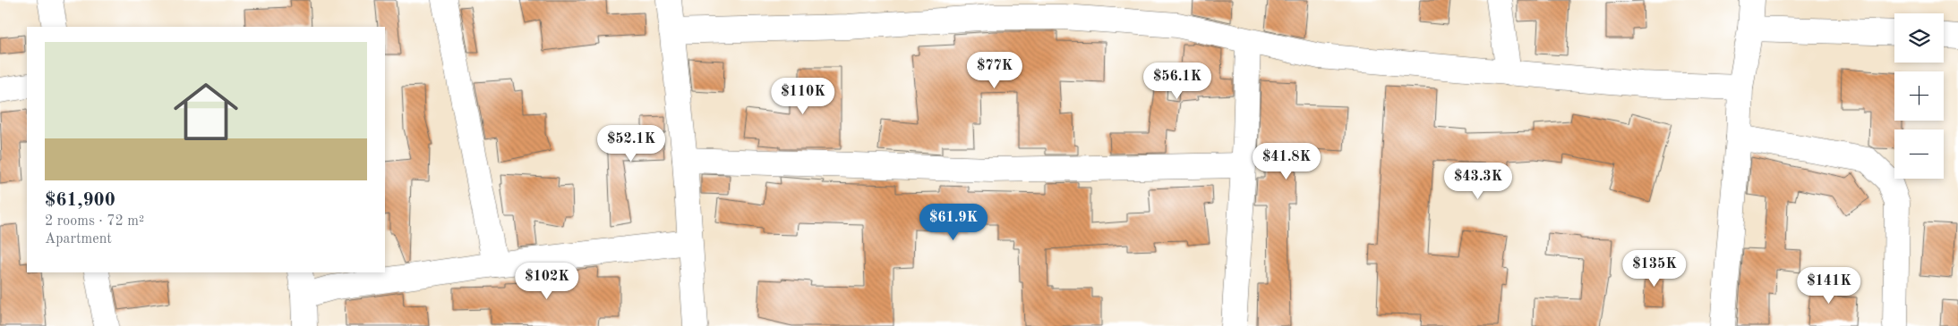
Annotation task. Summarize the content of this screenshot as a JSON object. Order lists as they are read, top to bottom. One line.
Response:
{"page":{"map_buttons":["+","−"],"list":[{"name":"$61,900","note":"2 rooms · 72 m² · Apartment"}],"price":["$77K","$56.1K","$110K","$52.1K","$41.8K","$43.3K","$61.9K","$135K","$102K","$141K"]}}
